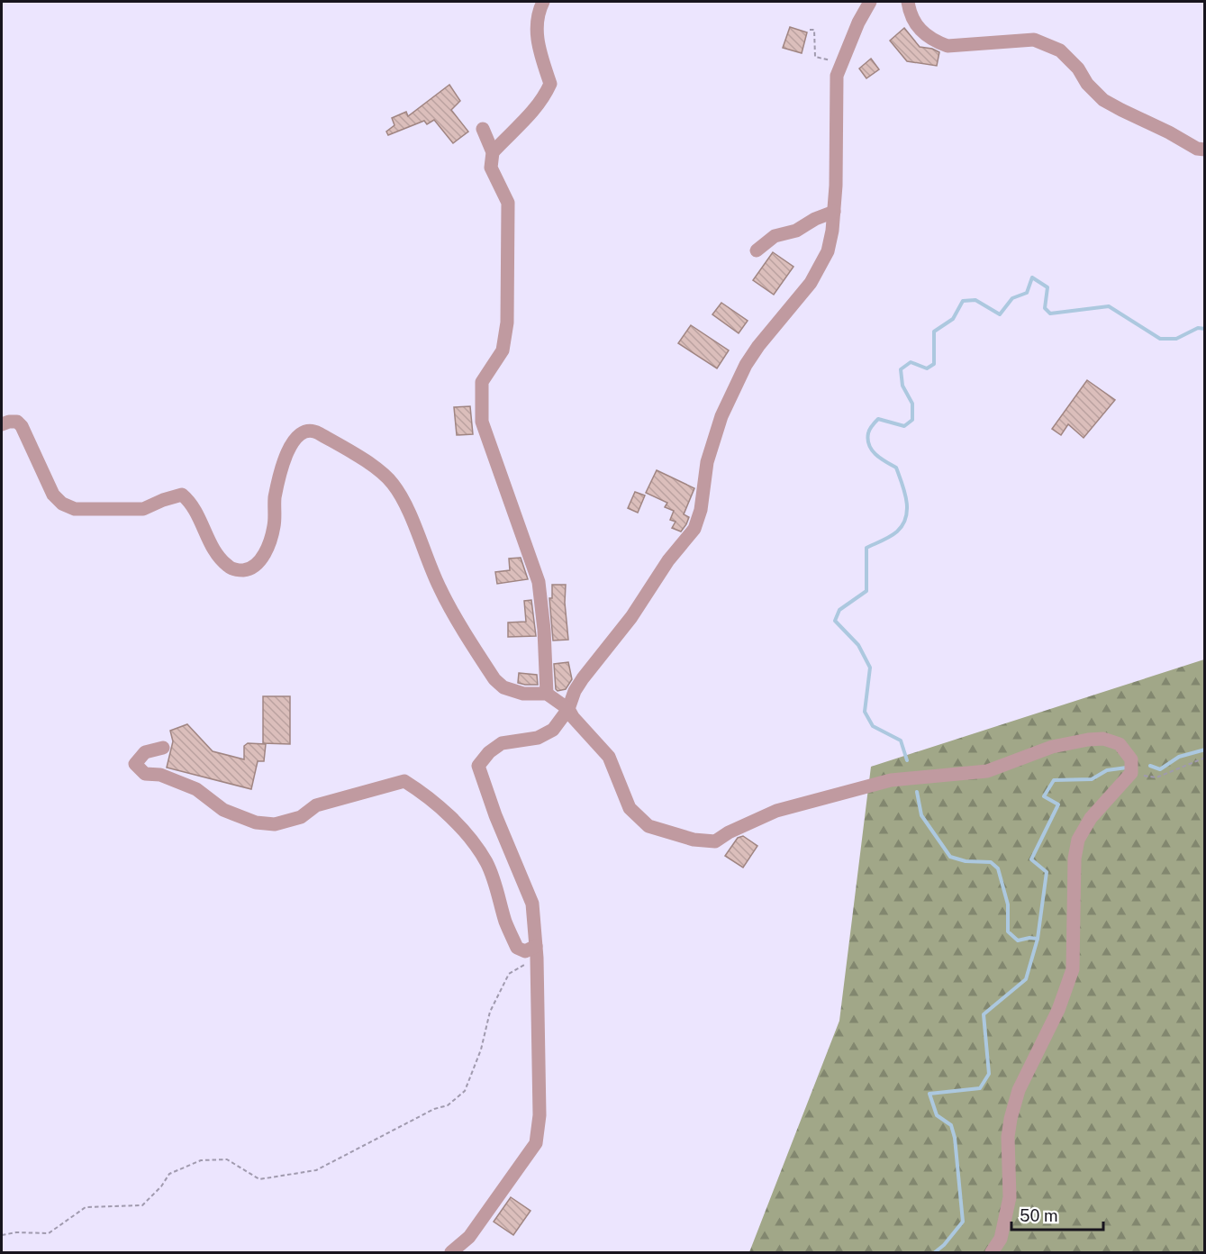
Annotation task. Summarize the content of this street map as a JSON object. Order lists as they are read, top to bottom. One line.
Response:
{"scale_bar":"50 m"}
